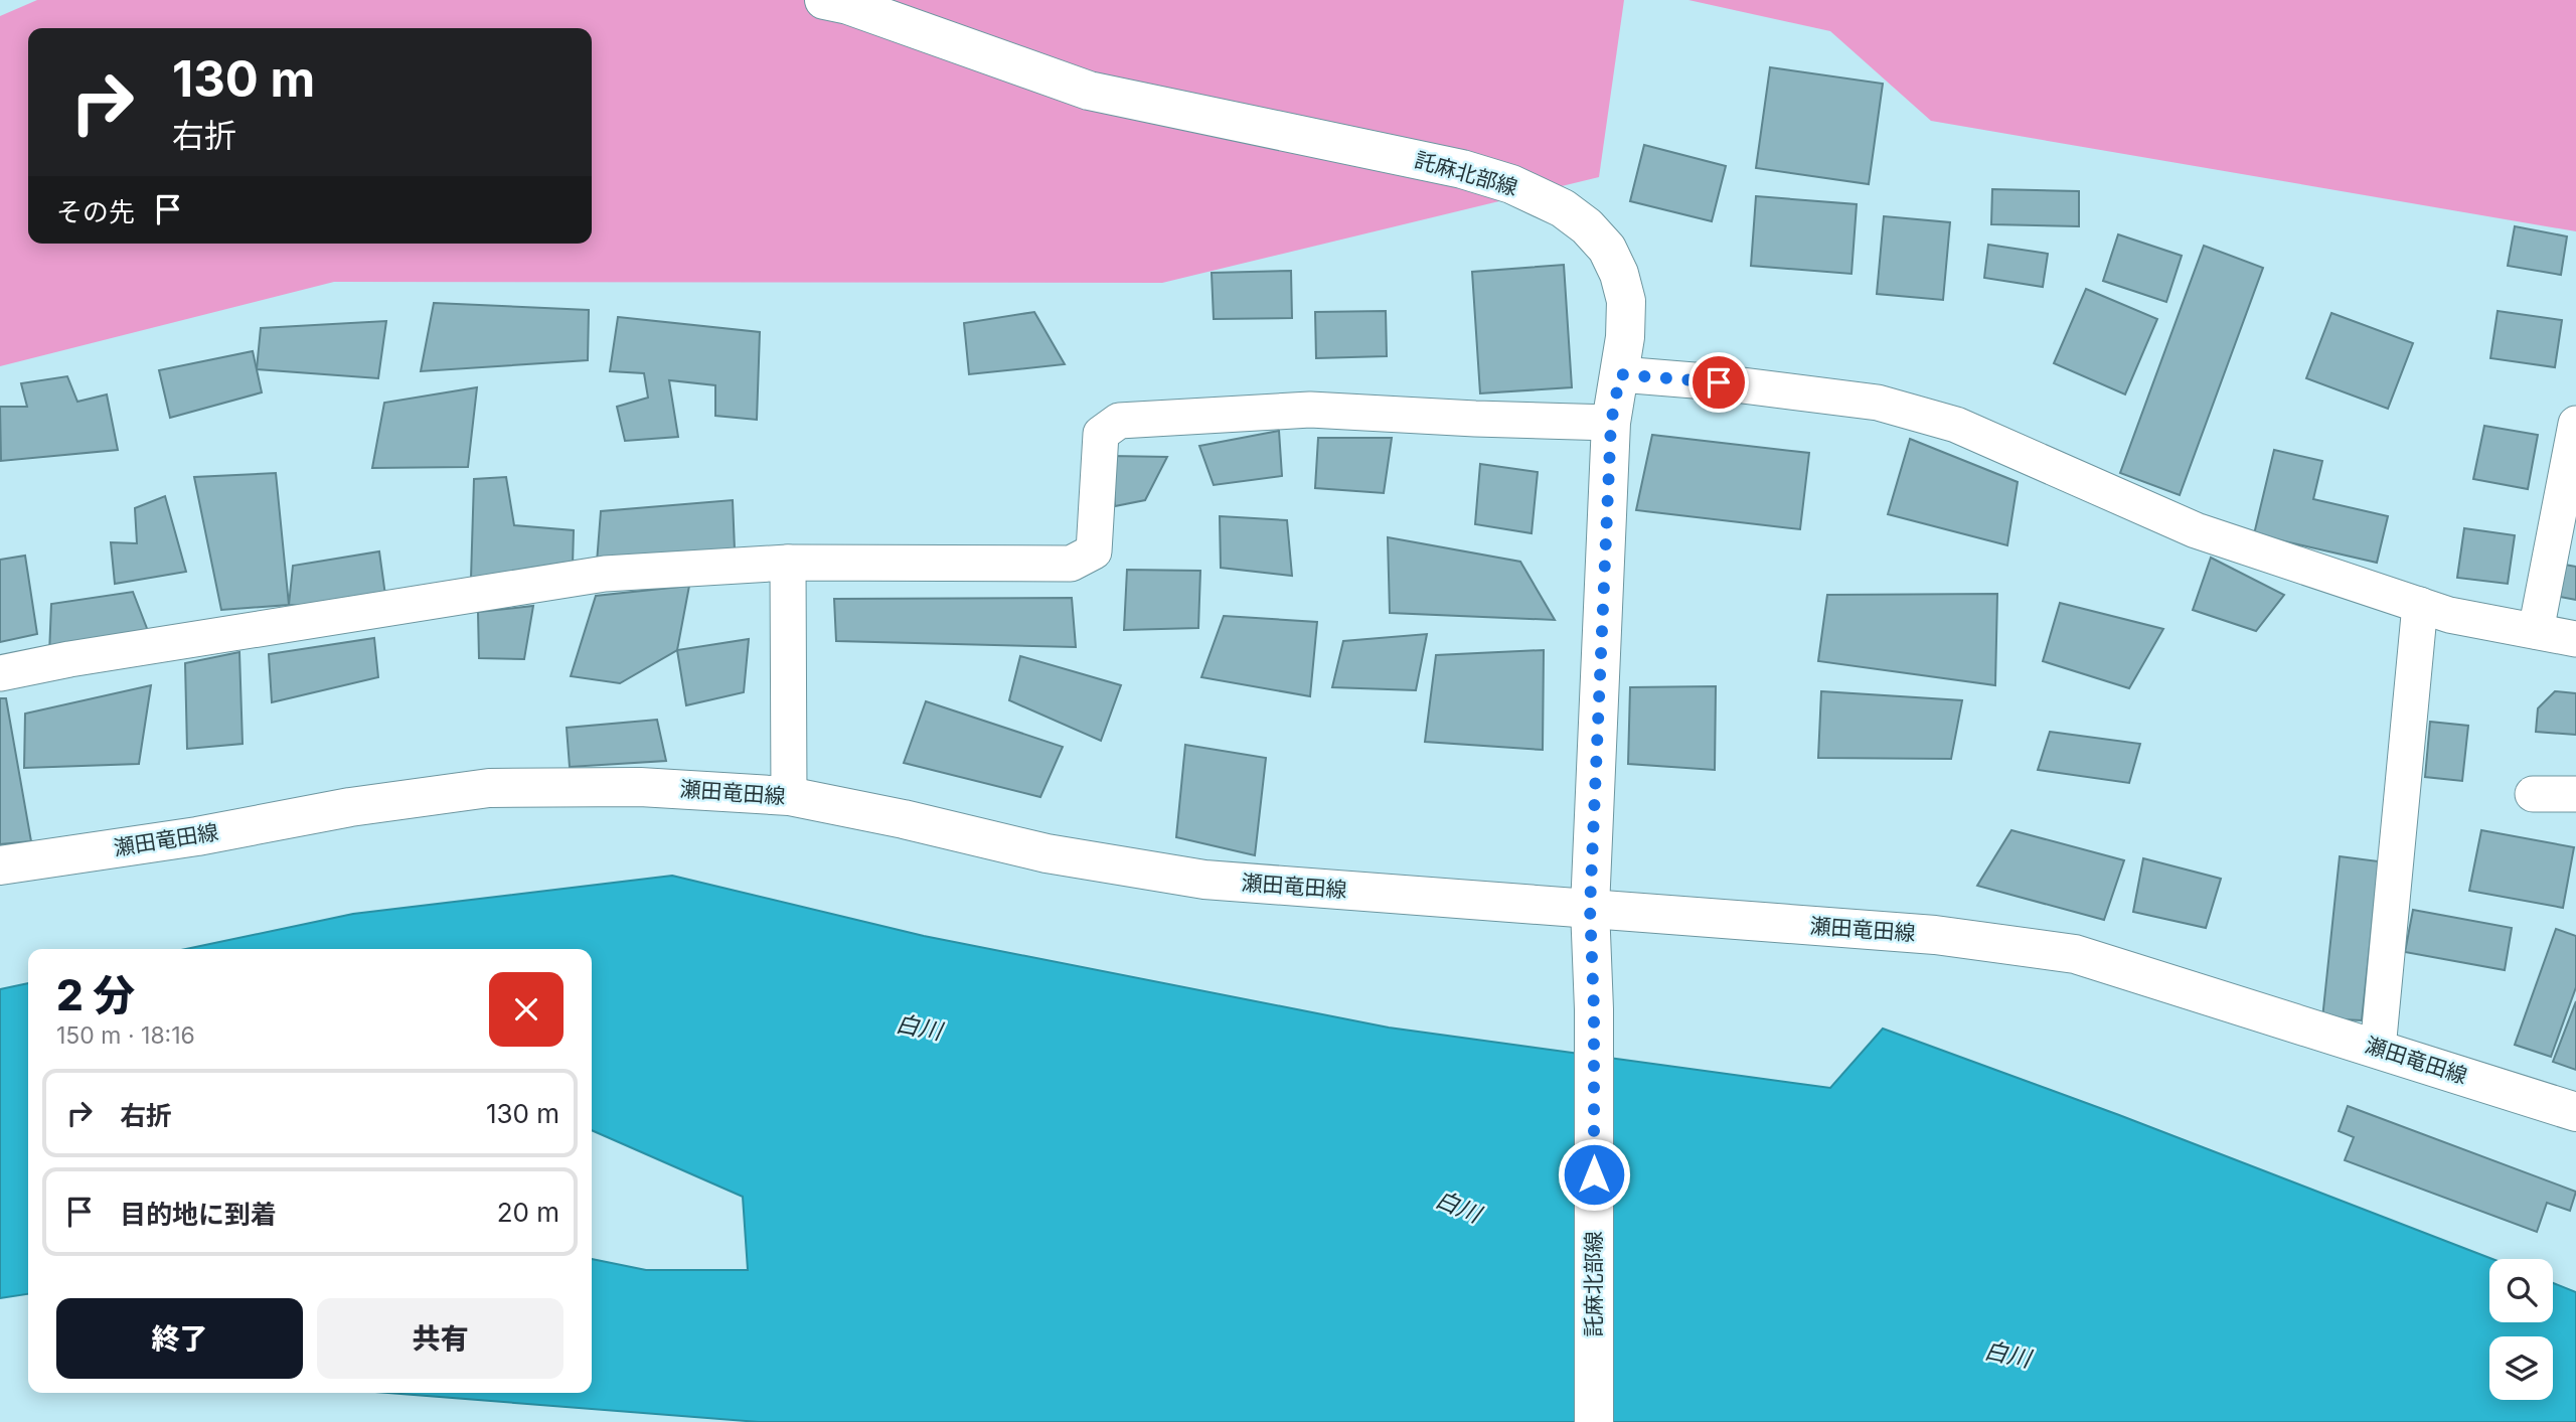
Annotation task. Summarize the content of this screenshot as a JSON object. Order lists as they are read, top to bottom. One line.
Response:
{"streets":{"main road":["託麻北部線","瀬田竜田線"]},"crossings":[["託麻北部線","瀬田竜田線"]],"water":["白川"],"page":{"turn":["130 m","右折"],"then":"その先","heading":["2 分","150 m · 18:16"],"list":[{"name":"右折","value":"130 m"},{"name":"目的地に到着","value":"20 m"}],"buttons":["終了","共有"]}}
